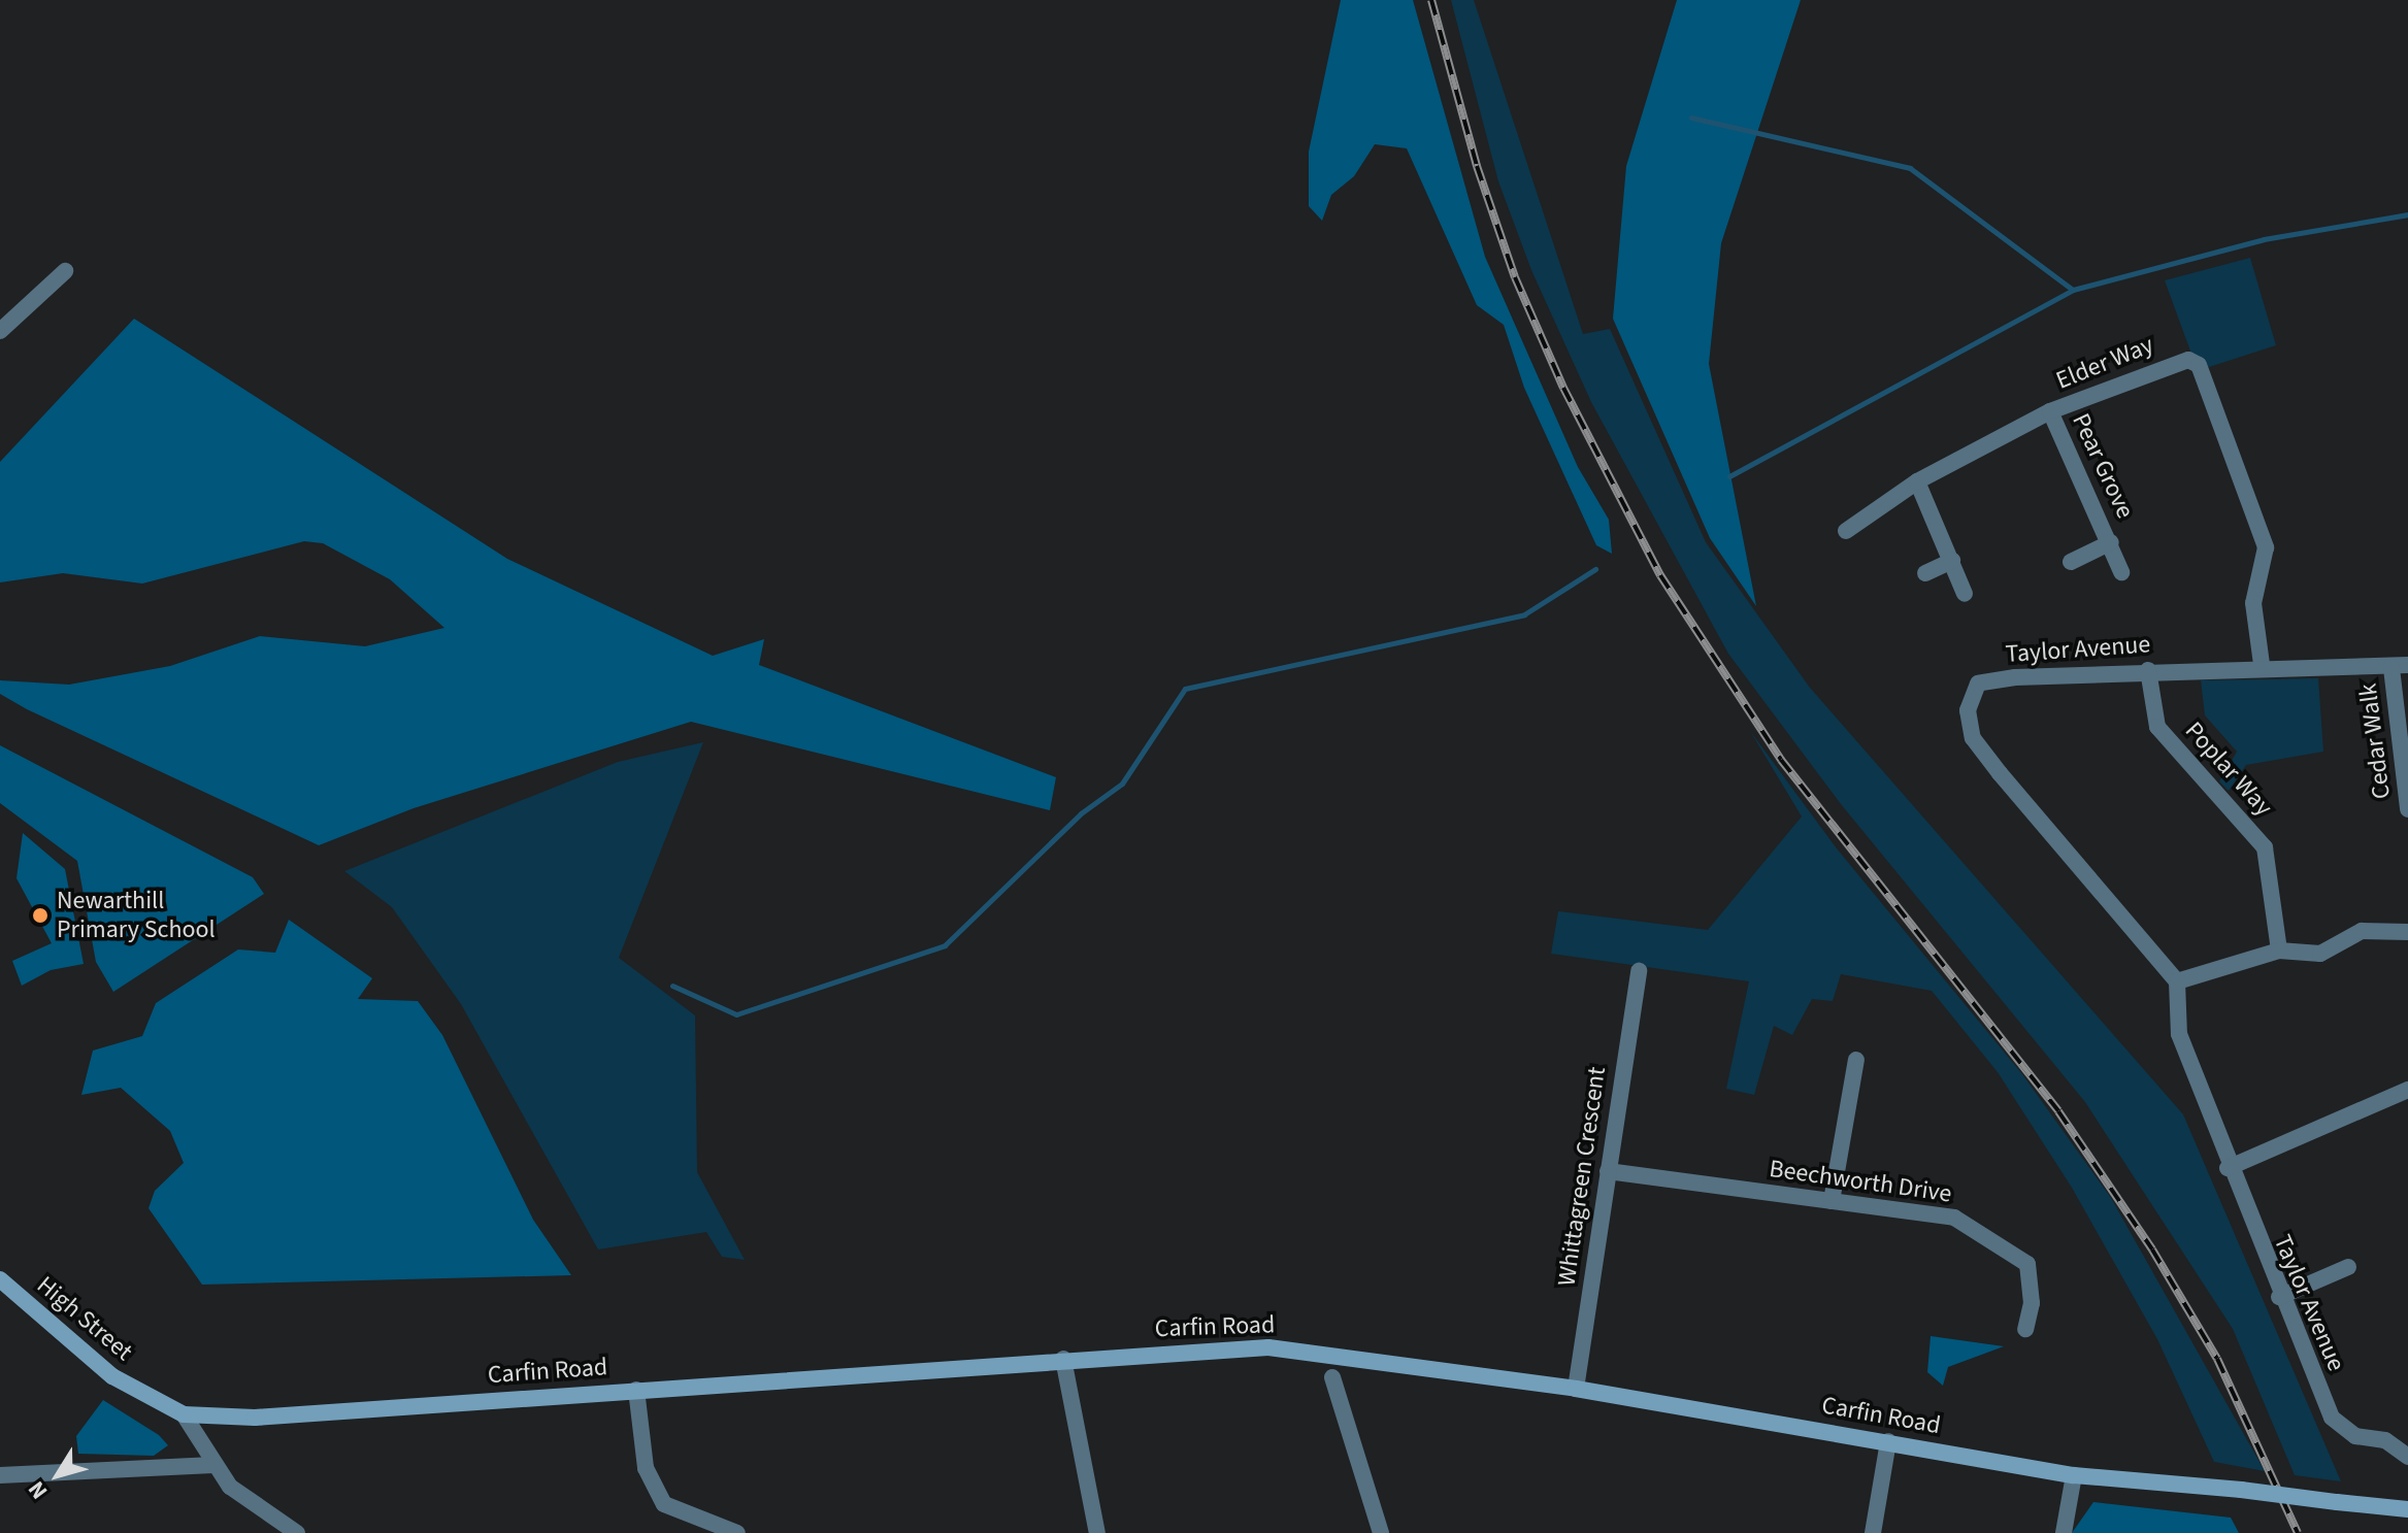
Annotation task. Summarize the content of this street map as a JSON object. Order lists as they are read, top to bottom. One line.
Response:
{"streets":{"main road":["High Street","Carfin Road"],"street":["Elder Way","Pear Grove","Taylor Avenue","Cedar Walk","Poplar Way","Whittagreen Crescent","Beechworth Drive"]},"crossings":[["Elder Way","Pear Grove"],["Elder Way","Taylor Avenue"],["Taylor Avenue","Cedar Walk"],["Taylor Avenue","Poplar Way"],["Whittagreen Crescent","Beechworth Drive"],["Whittagreen Crescent","Carfin Road"],["High Street","Carfin Road"]],"places":["Newarthill Primary School"],"north":"bottom left"}
